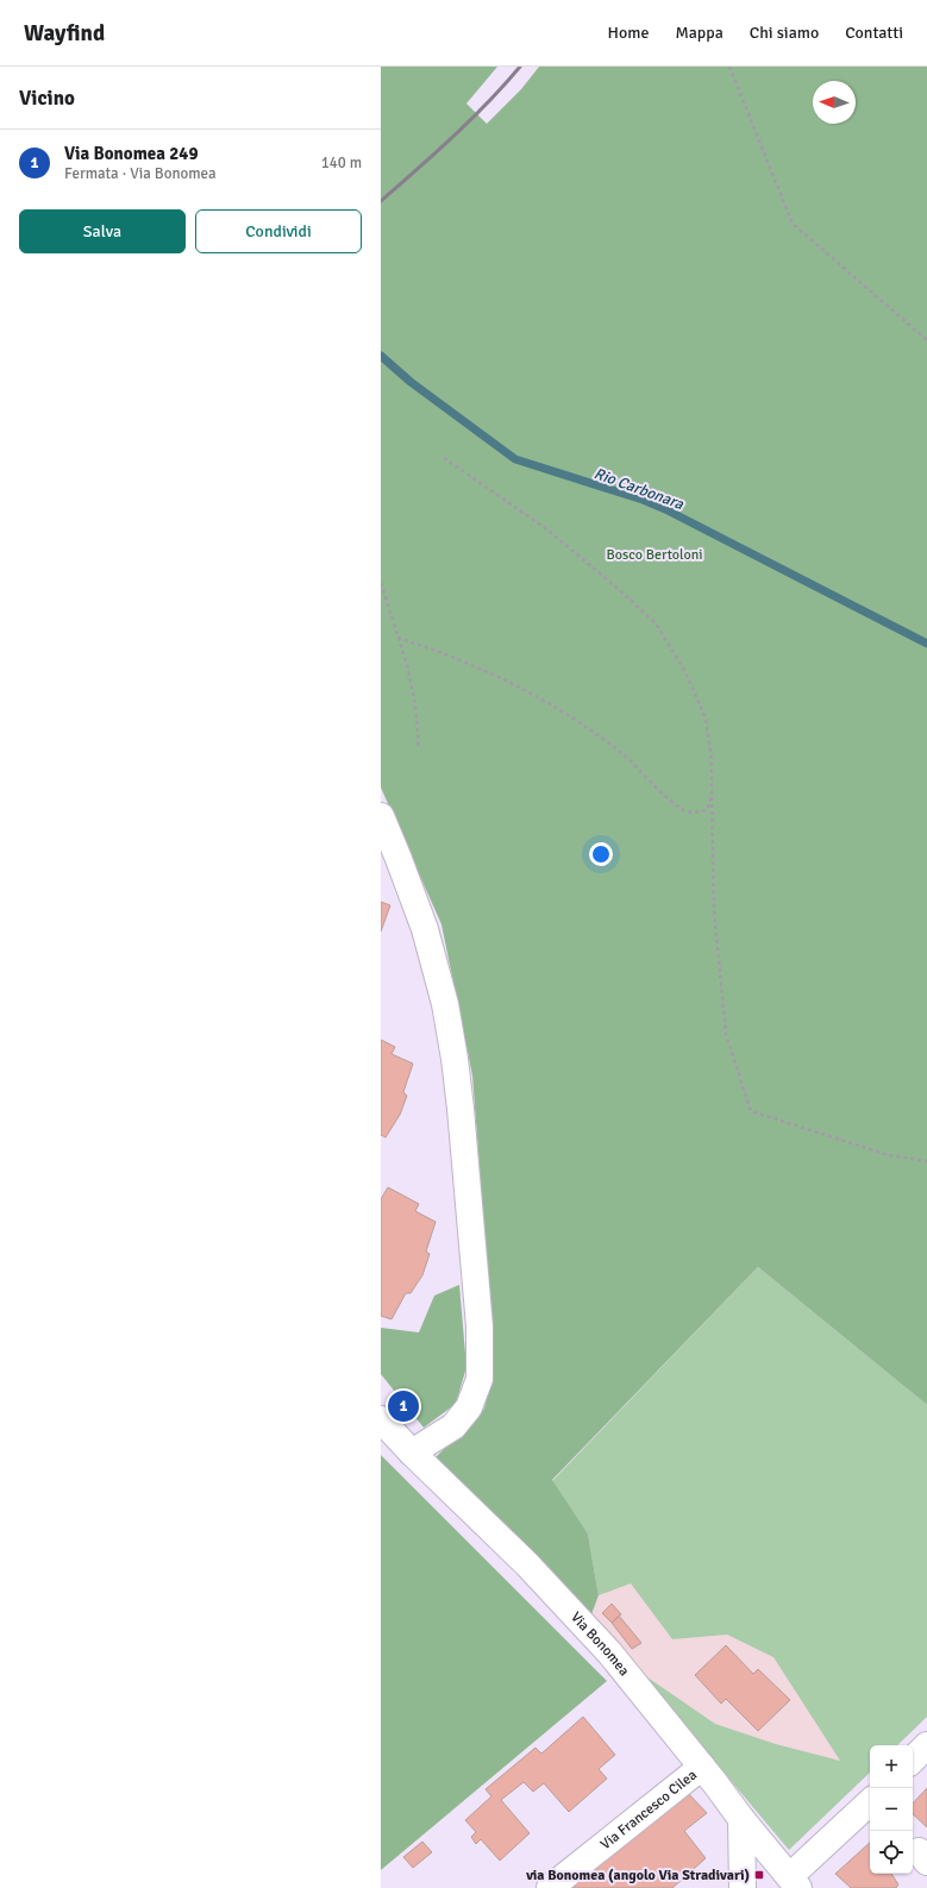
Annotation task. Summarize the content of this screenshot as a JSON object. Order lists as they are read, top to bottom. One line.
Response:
{"streets":{"street":["Via Bonomea","Via Francesco Cilea"]},"crossings":[["Via Bonomea","Via Francesco Cilea"]],"water":["Rio Carbonara"],"parks":["Bosco Bertoloni"],"places":{"transit":["via Bonomea (angolo Via Stradivari)"]},"north":"left","page":{"header":"Wayfind","nav":["Home","Mappa","Chi siamo","Contatti"],"heading":"Vicino","list":[{"mark":"1","name":"Via Bonomea 249","note":"Fermata · Via Bonomea","value":"140 m"}],"buttons":["Salva","Condividi"],"pins":"1","map_buttons":["+","−"]}}
